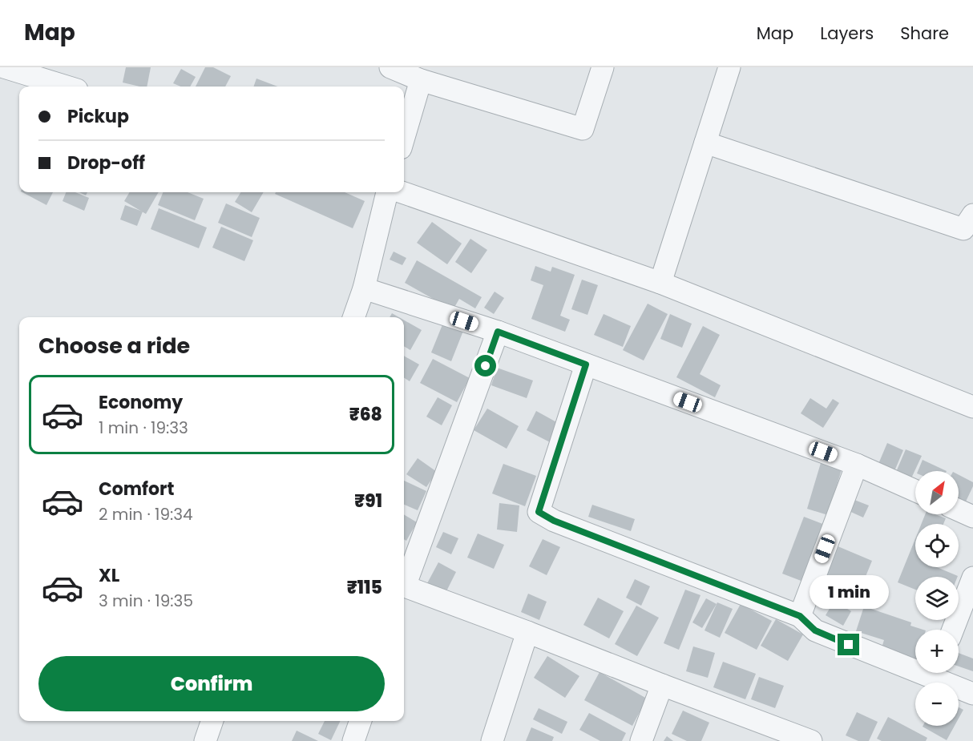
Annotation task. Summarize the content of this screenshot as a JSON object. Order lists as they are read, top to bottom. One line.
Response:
{"north":"top right","page":{"header":"Map","nav":["Map","Layers","Share"],"banner":["Pickup","Drop-off"],"heading":"Choose a ride","list":[{"name":"Economy","note":"1 min · 19:33","value":"₹68"},{"name":"Comfort","note":"2 min · 19:34","value":"₹91"},{"name":"XL","note":"3 min · 19:35","value":"₹115"}],"map_buttons":["+","−"],"bubble":"1 min","buttons":"Confirm"}}
